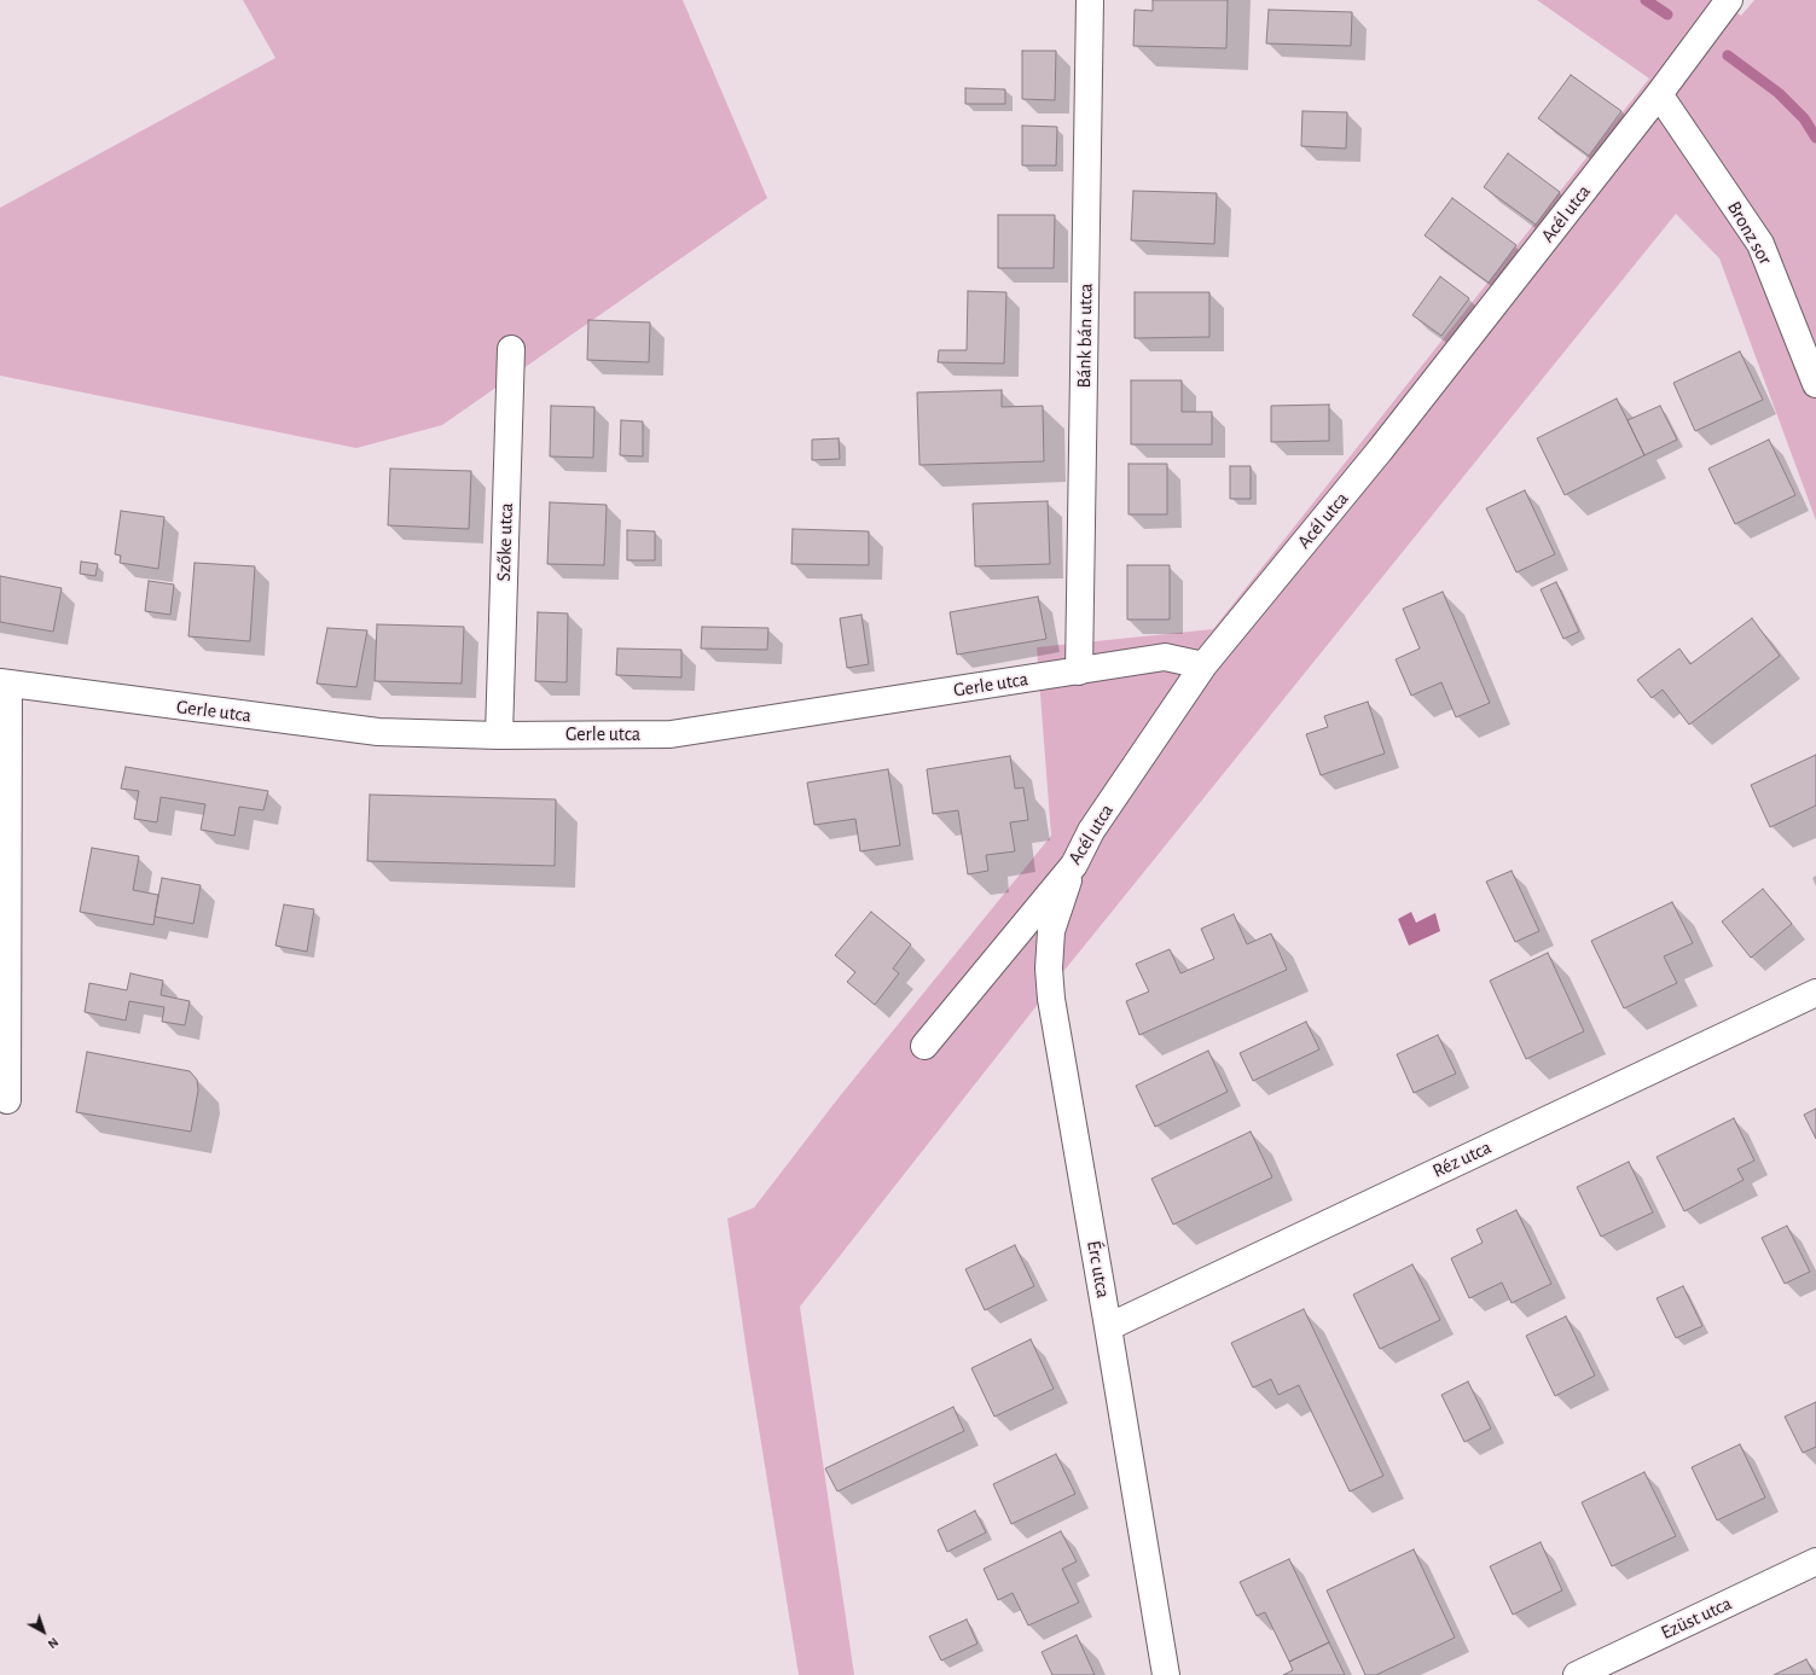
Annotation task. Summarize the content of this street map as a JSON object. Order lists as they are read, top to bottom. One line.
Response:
{"streets":{"street":["Acél utca","Bronz sor","Bánk bán utca","Szőke utca","Gerle utca","Réz utca","Érc utca","Ezüst utca"]},"crossings":[["Acél utca","Bronz sor"],["Acél utca","Gerle utca"],["Acél utca","Érc utca"],["Bánk bán utca","Gerle utca"],["Szőke utca","Gerle utca"],["Réz utca","Érc utca"]],"north":"bottom right"}
